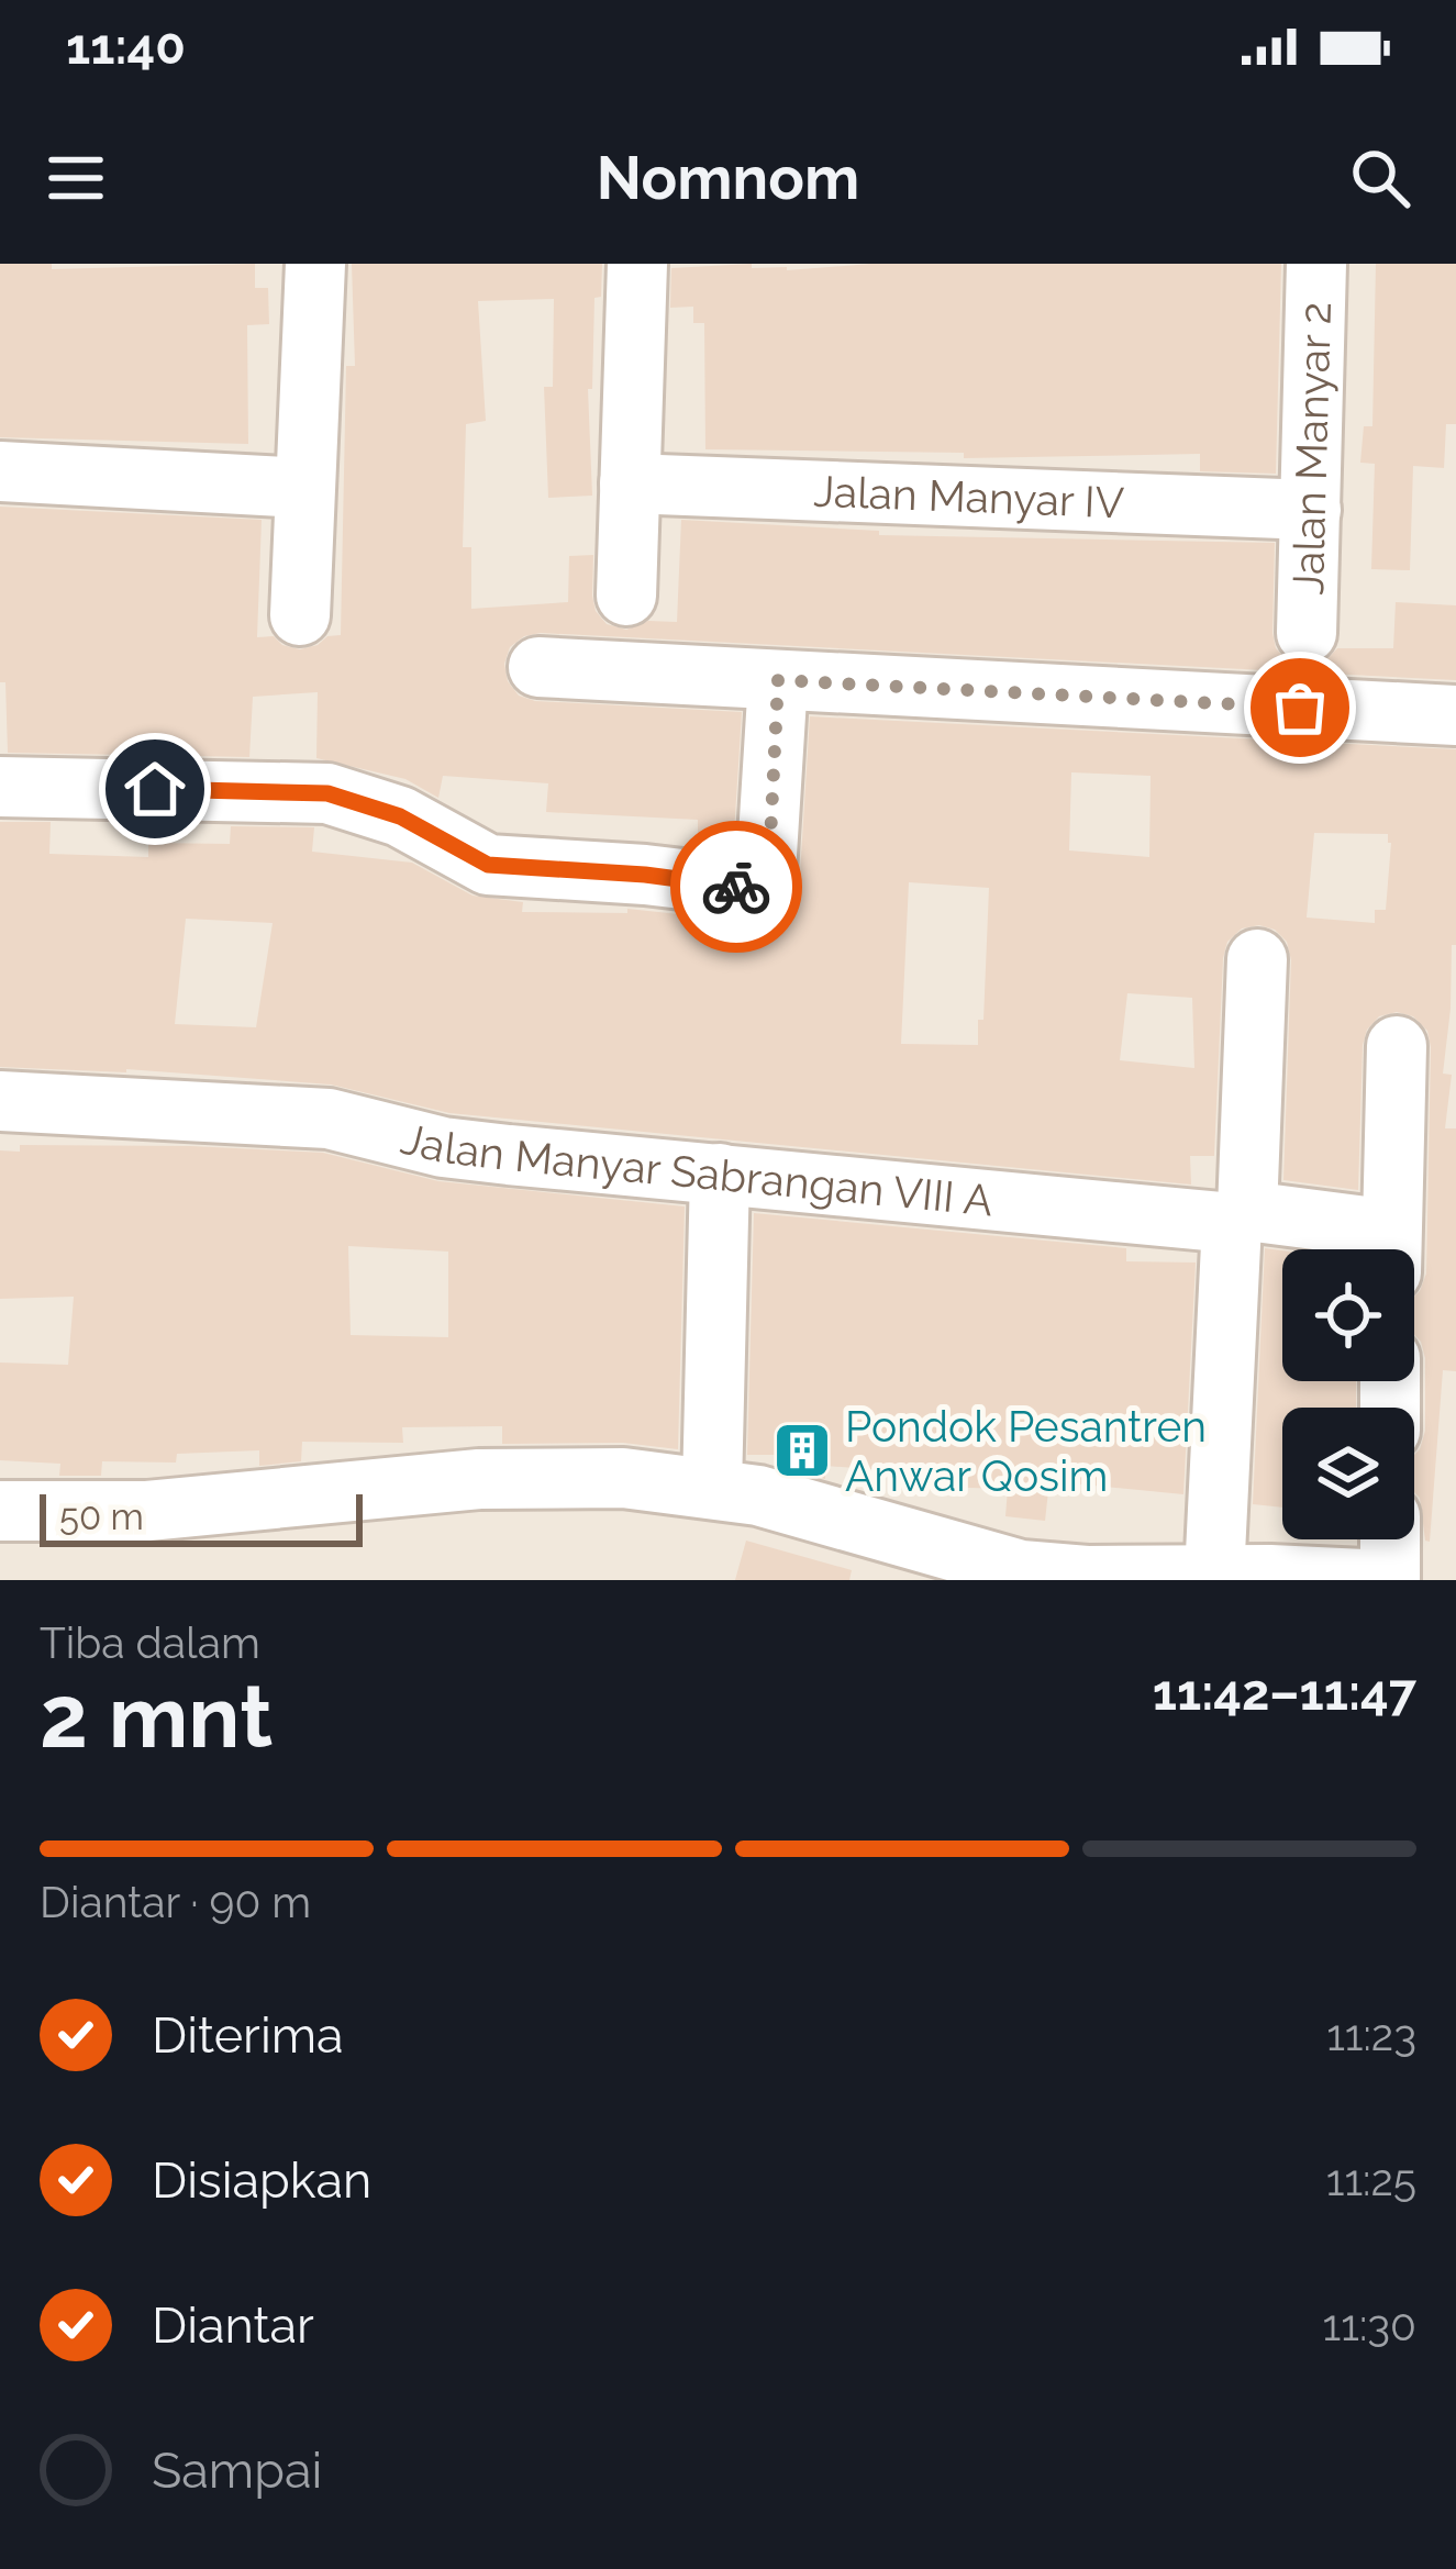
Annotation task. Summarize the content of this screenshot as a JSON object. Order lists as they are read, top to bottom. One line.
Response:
{"streets":{"street":["Jalan Manyar 2","Jalan Manyar IV","Jalan Manyar Sabrangan VIII A"]},"crossings":[["Jalan Manyar 2","Jalan Manyar IV"]],"places":{"building":["Pondok Pesantren Anwar Qosim"]},"scale_bar":"50 m","page":{"status":"11:40","header":"Nomnom","scale":"50 m","heading":["2 mnt","Tiba dalam","11:42–11:47"],"bar":"Diantar · 90 m","list":[["Diterima","11:23"],["Disiapkan","11:25"],["Diantar","11:30"],"Sampai"]}}
